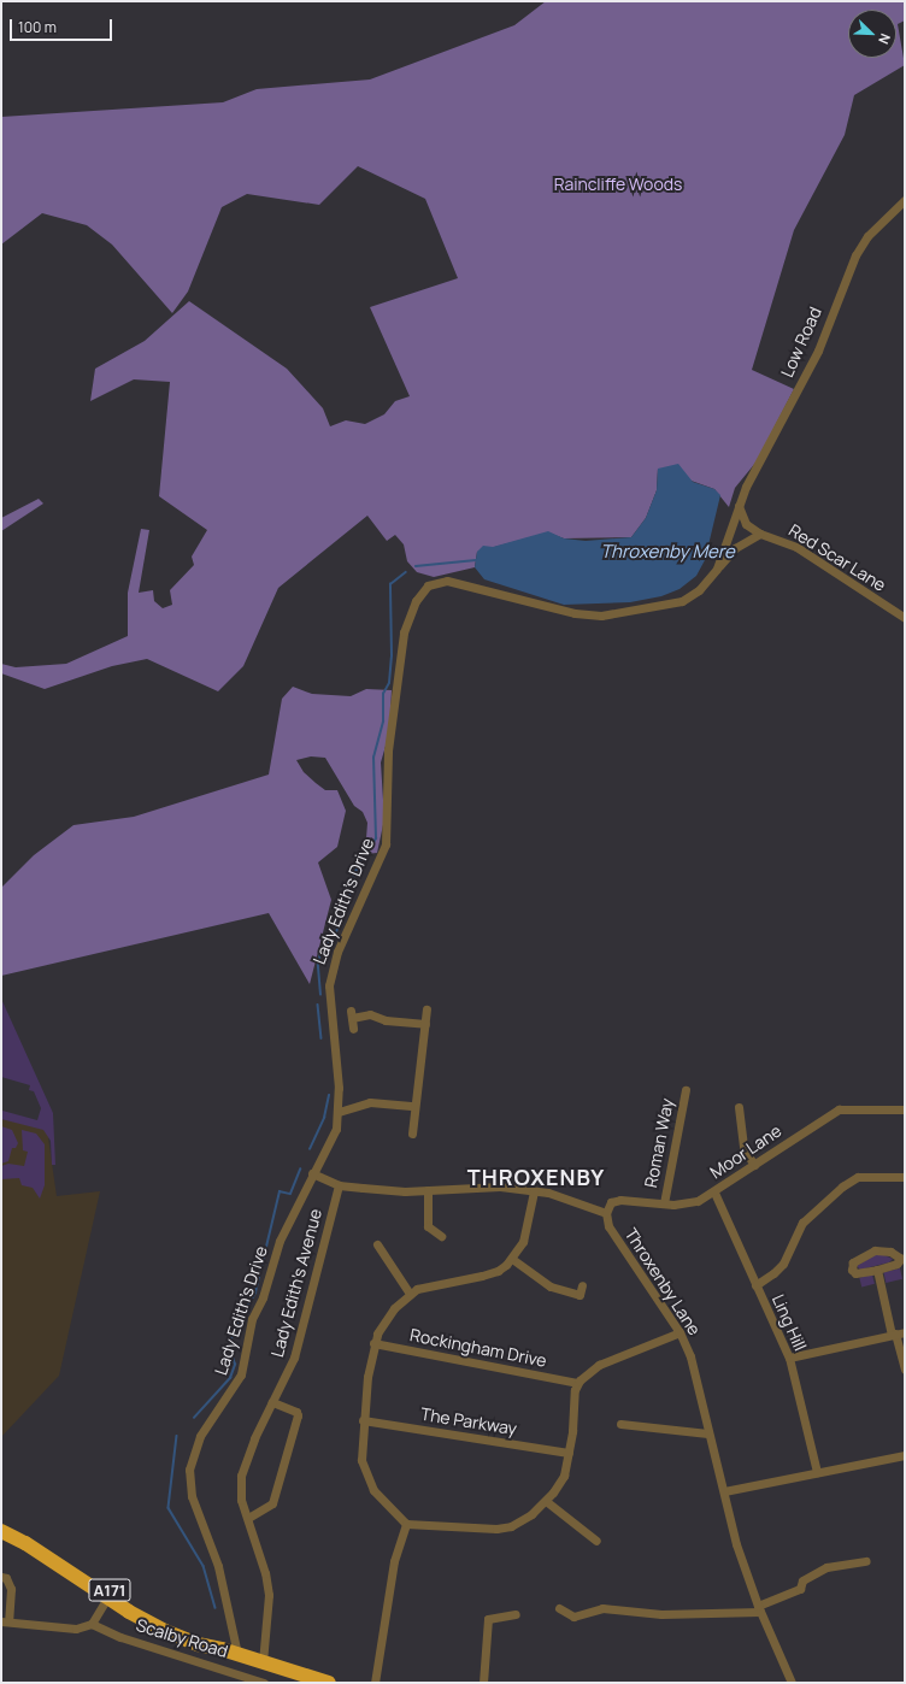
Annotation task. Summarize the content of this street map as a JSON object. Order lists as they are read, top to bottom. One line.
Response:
{"streets":{"highway":["A171","Scalby Road"],"street":["Low Road","Red Scar Lane","Lady Edith's Drive","Roman Way","Moor Lane","Throxenby Lane","Lady Edith's Avenue","Ling Hill","Rockingham Drive","The Parkway"]},"crossings":[["Low Road","Red Scar Lane"],["Low Road","Lady Edith's Drive"],["Red Scar Lane","Lady Edith's Drive"],["Lady Edith's Drive","Scalby Road"],["Roman Way","Moor Lane"],["Moor Lane","Throxenby Lane"],["Moor Lane","Ling Hill"],["Lady Edith's Avenue","Scalby Road"]],"districts":["THROXENBY"],"water":["Throxenby Mere"],"parks":["Raincliffe Woods"],"scale_bar":"100 m","north":"bottom right"}
